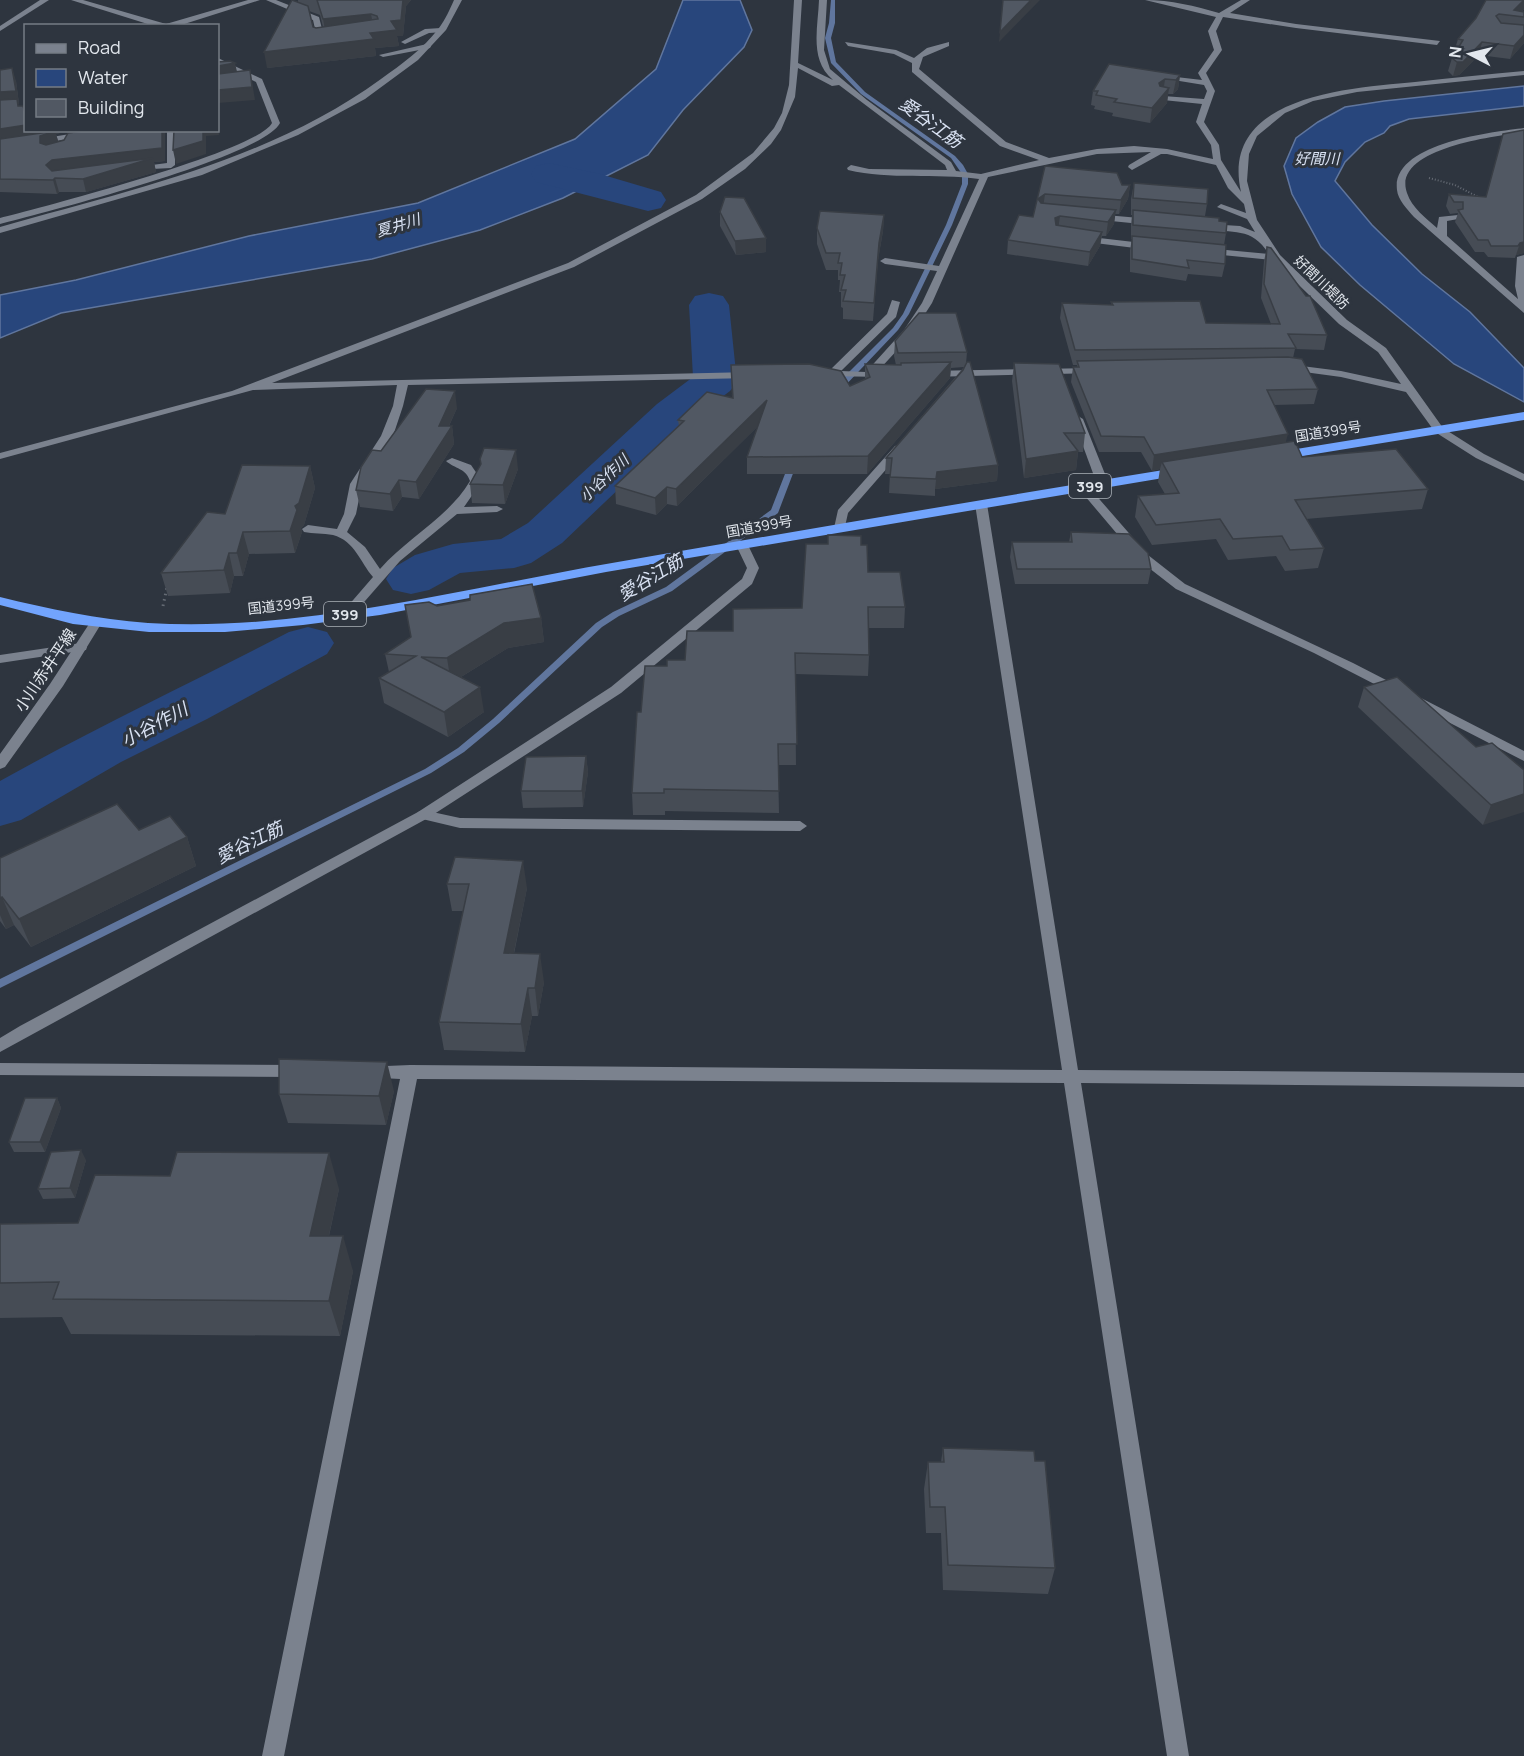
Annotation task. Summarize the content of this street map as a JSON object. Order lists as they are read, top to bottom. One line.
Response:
{"streets":{"highway":["国道399号","399"],"street":["好間川堤防","小川赤井平線"]},"crossings":[["好間川堤防","国道399号"],["国道399号","小川赤井平線"]],"water":["愛谷江筋","好間川","夏井川","小谷作川"],"legend":["Road","Water","Building"],"north":"left"}
